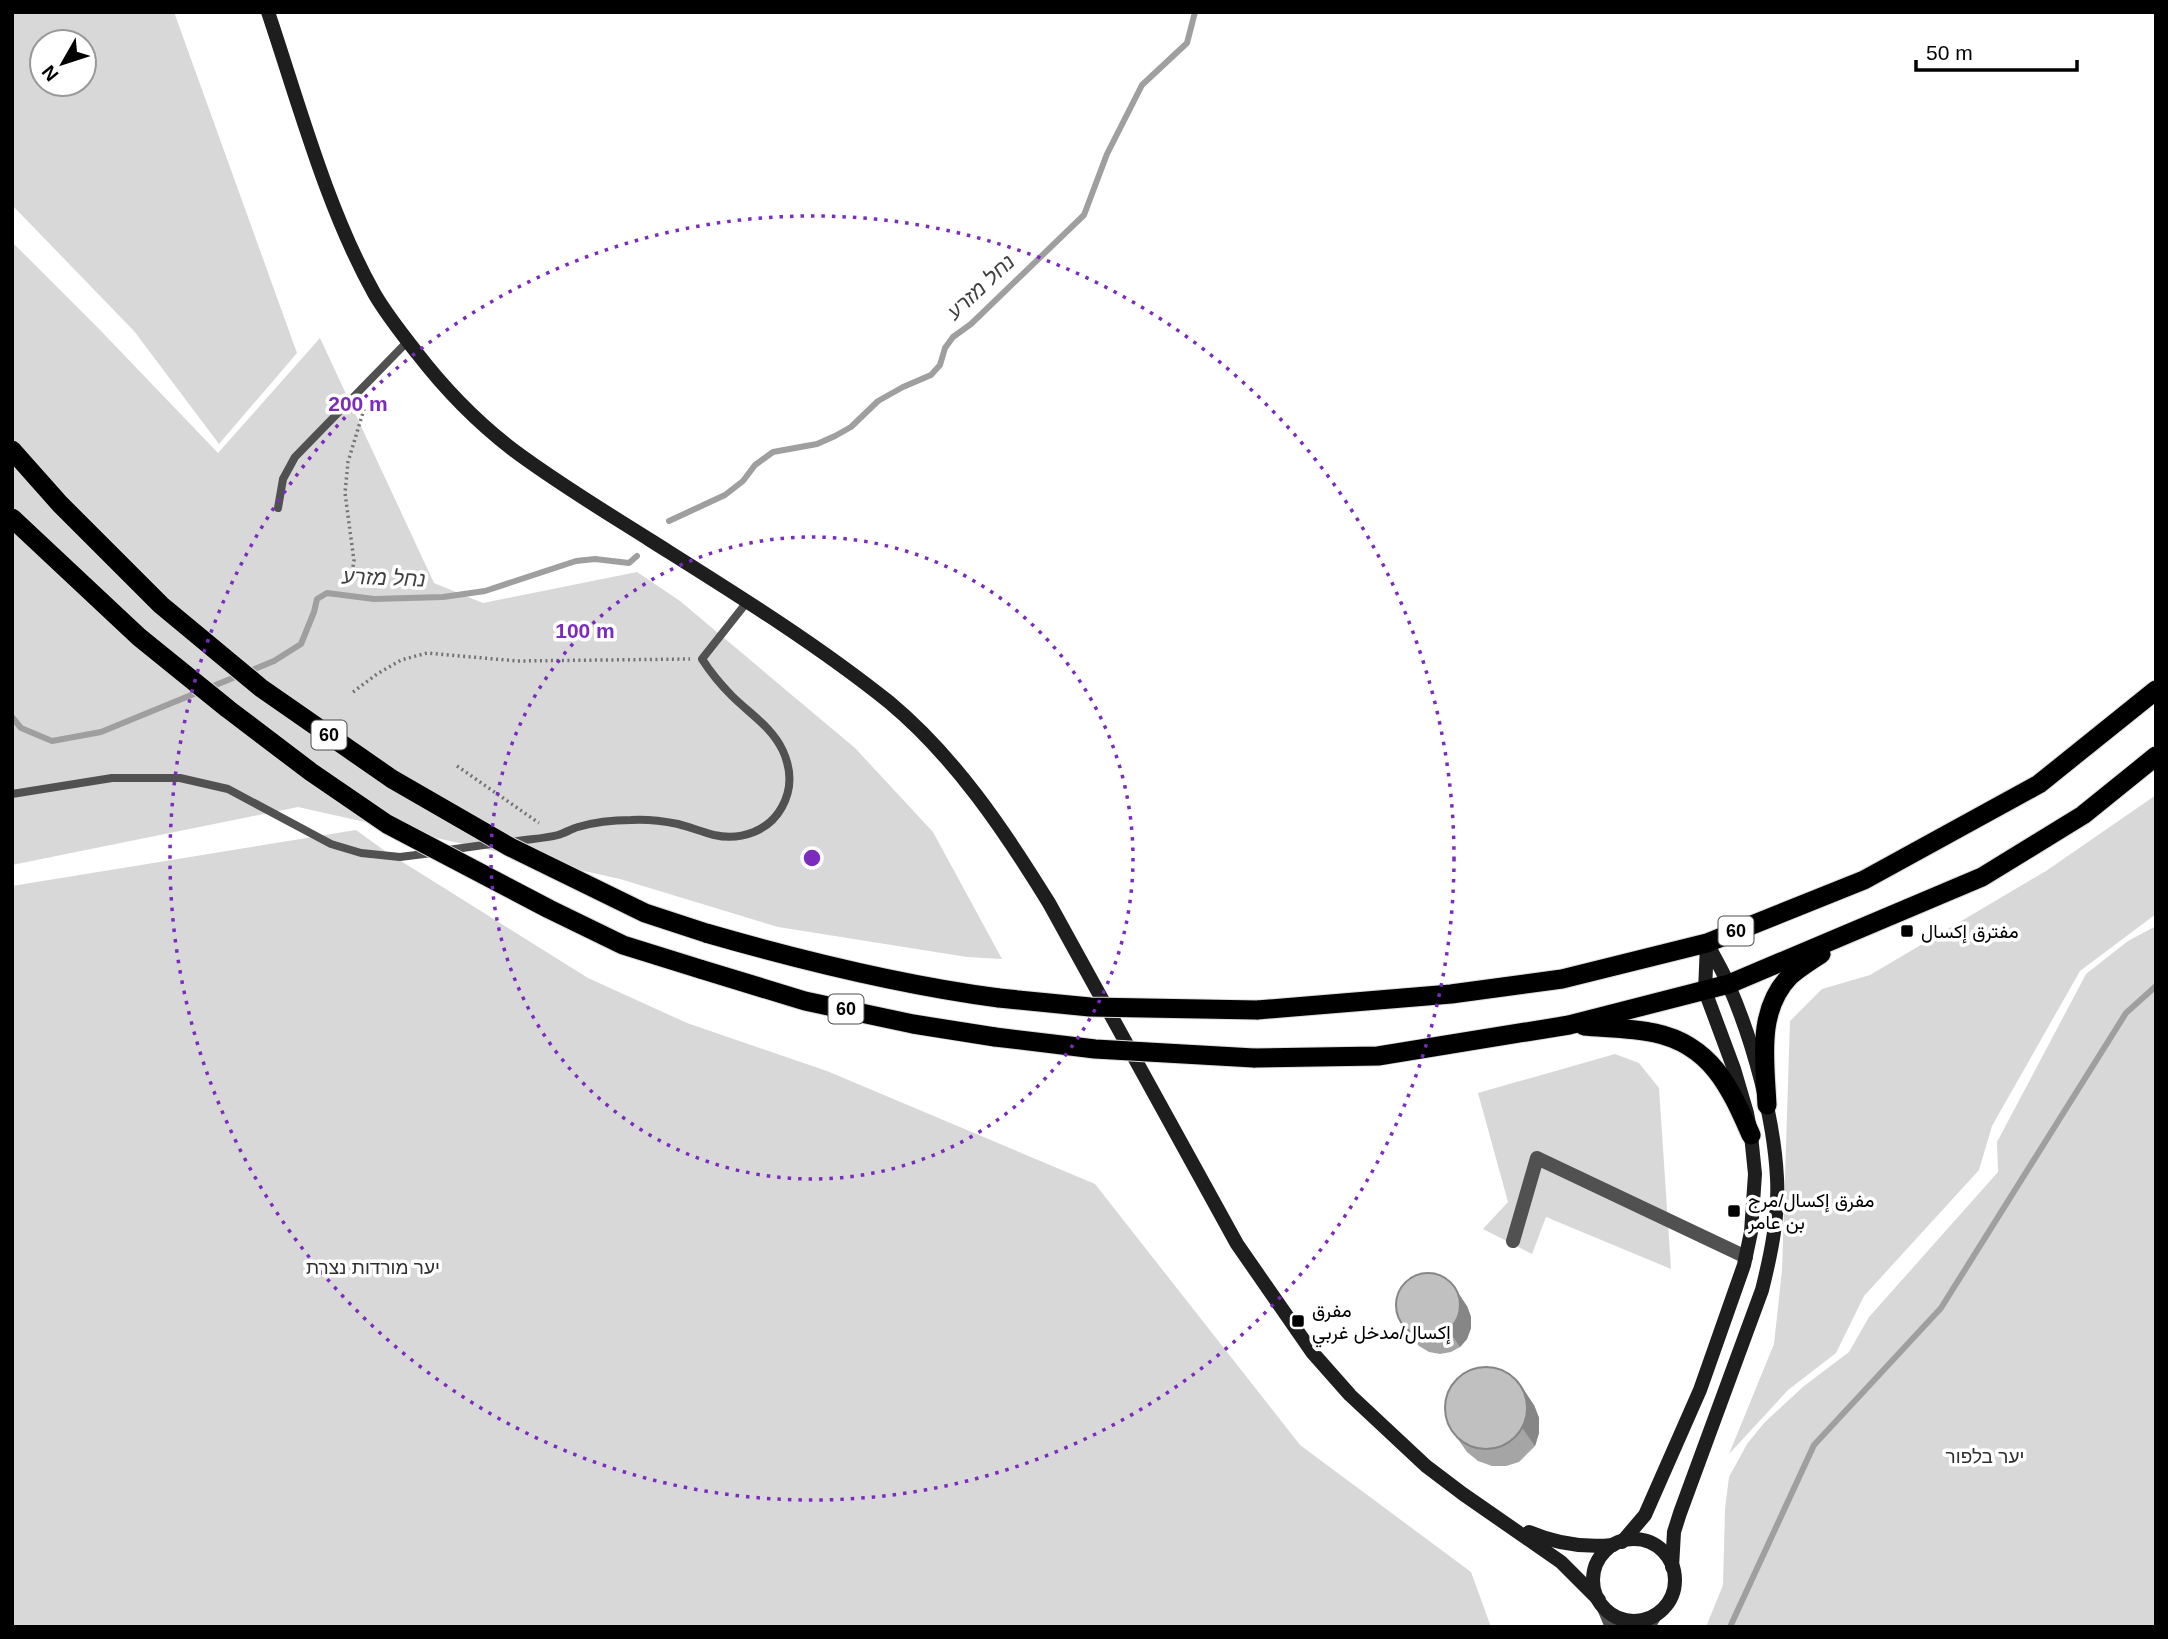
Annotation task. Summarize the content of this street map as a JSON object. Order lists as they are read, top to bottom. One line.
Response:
{"streets":{"highway":["60"]},"water":["נחל מזרע"],"parks":["יער מורדות נצרת","יער בלפור"],"places":{"transit":["مفترق إكسال","مفرق إكسال/مرج بن عامر","مفرق إكسال/مدخل غربي"]},"scale_bar":"50 m","north":"bottom left","rings":["200 m","100 m"]}
